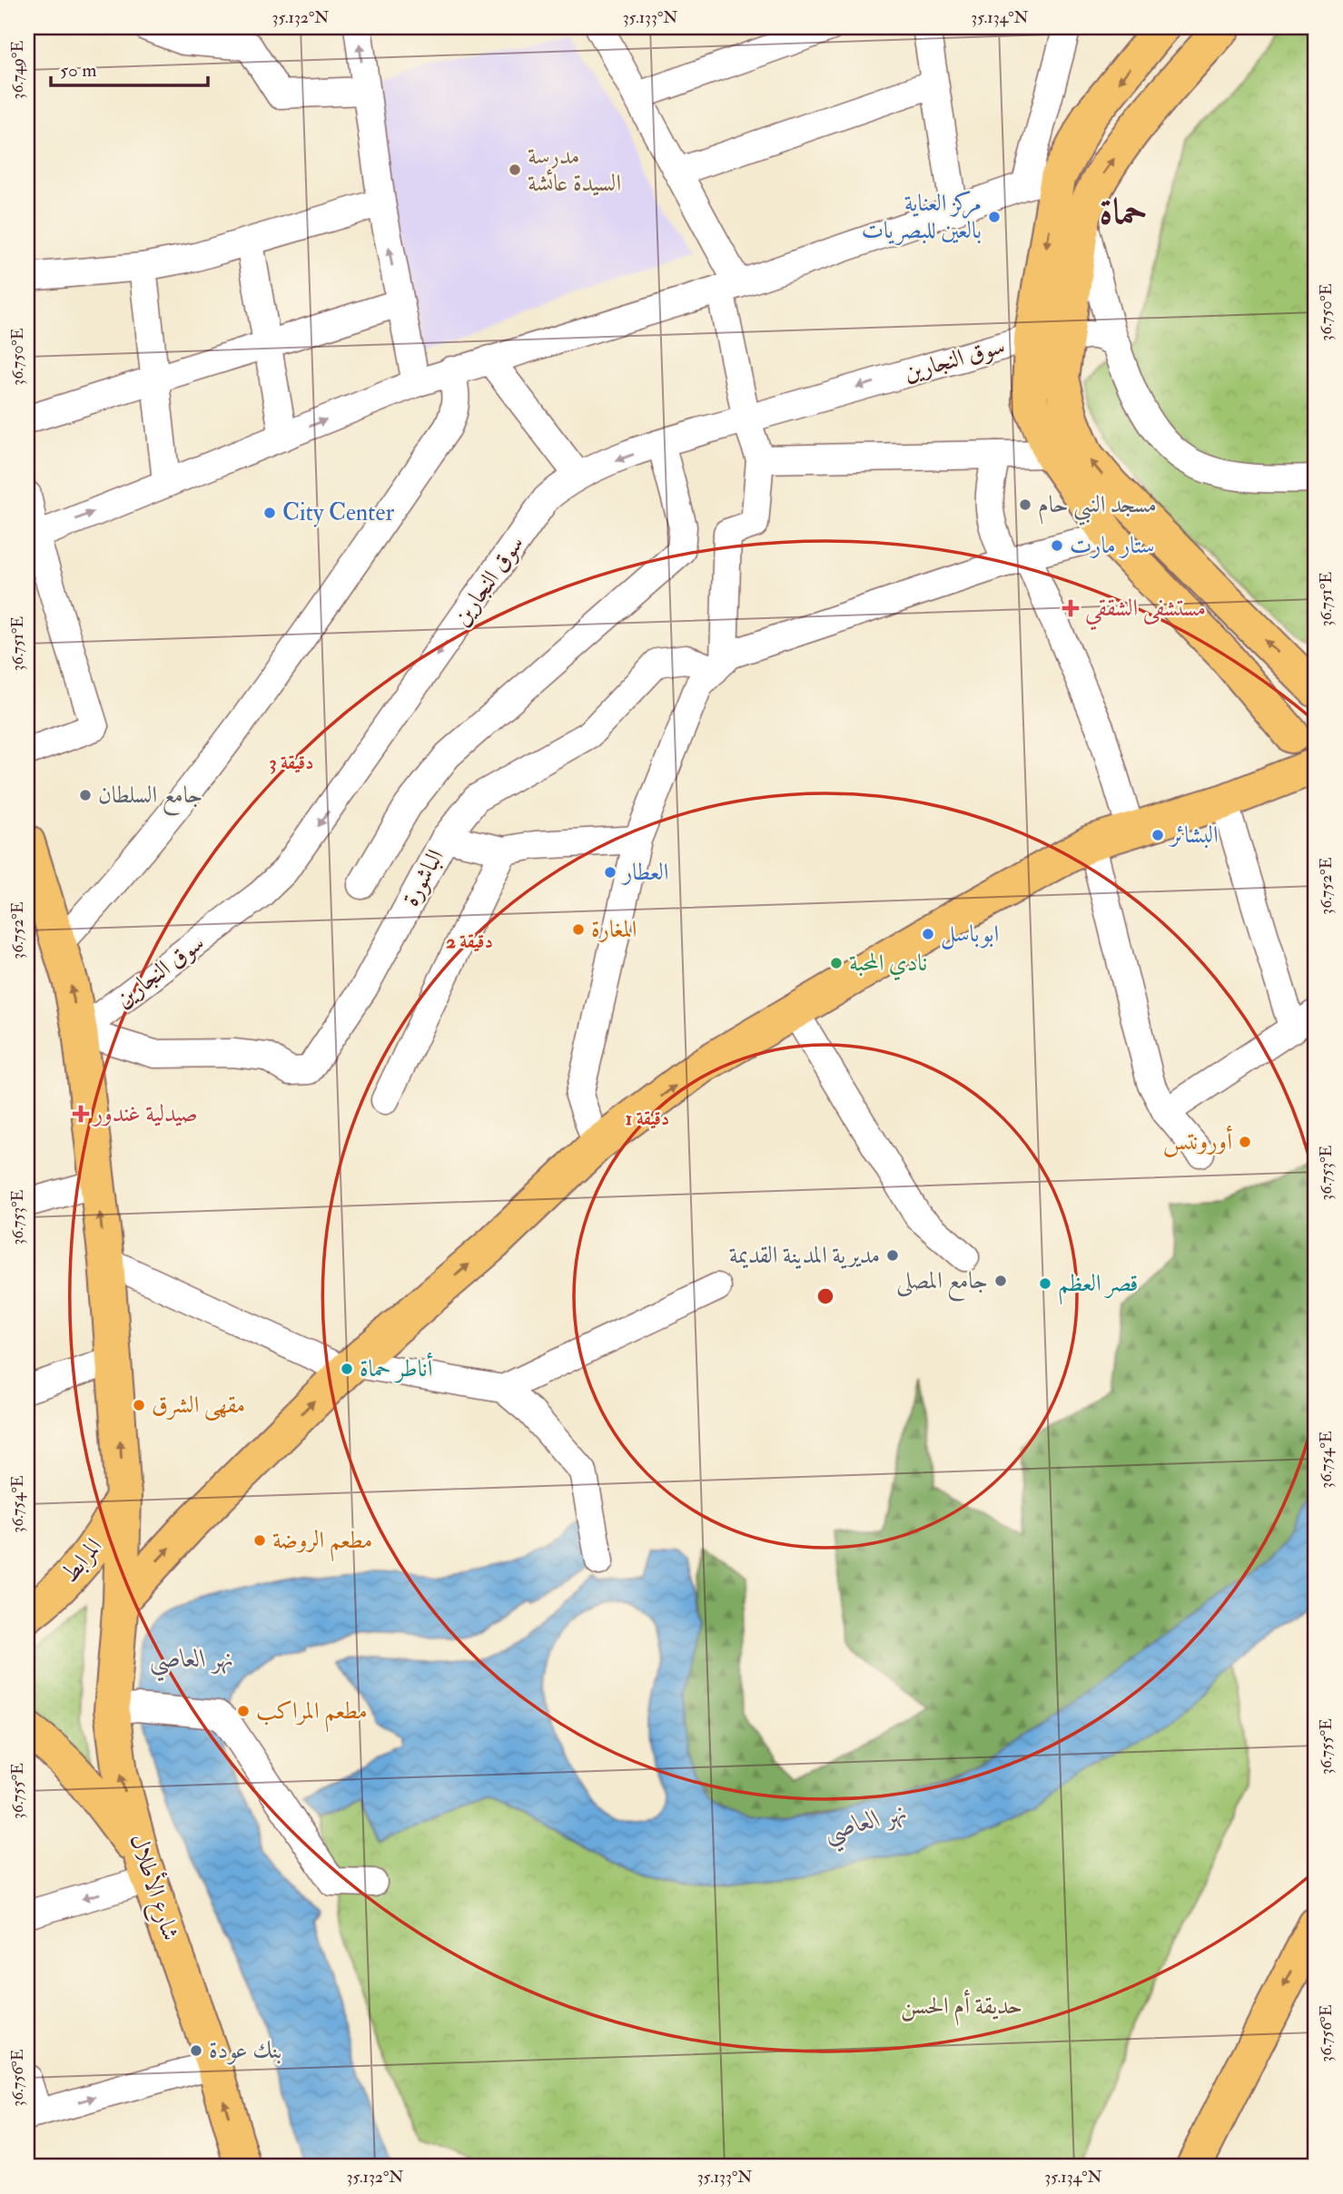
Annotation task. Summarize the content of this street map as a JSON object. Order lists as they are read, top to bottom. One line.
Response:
{"streets":{"main road":["المرابط","شارع الأطلال"],"street":["سوق النجارين","الباشورة"]},"crossings":[["سوق النجارين","الباشورة"],["سوق النجارين","شارع الأطلال"],["الباشورة","شارع الأطلال"],["المرابط","شارع الأطلال"]],"one_way":["شارع الأطلال"],"districts":["حماة"],"water":["نهر العاصي"],"parks":["حديقة أم الحسن"],"places":{"other":["مدرسة السيدة عائشة","مركز العناية بالعين للبصريات","مسجد النبي حام","City Center","ستار مارت","جامع السلطان","البشائر","العطار","المغارة","ابوباسل","نادي المحبة","أورونتس","مديرية المدينة القديمة","جامع المصلى","قصر العظم","أناطر حماة","مقهى الشرق","مطعم الروضة","مطعم المراكب","بنك عودة"],"health":["مستشفى الشققي","صيدلية غندور"]},"scale_bar":"50 m","coordinates":["35.132°N","35.133°N","35.134°N","36.749°E","36.750°E","36.751°E","36.752°E","36.753°E","36.754°E","36.755°E","36.756°E"],"rings":["3 دقيقة","2 دقيقة","1 دقيقة"]}
